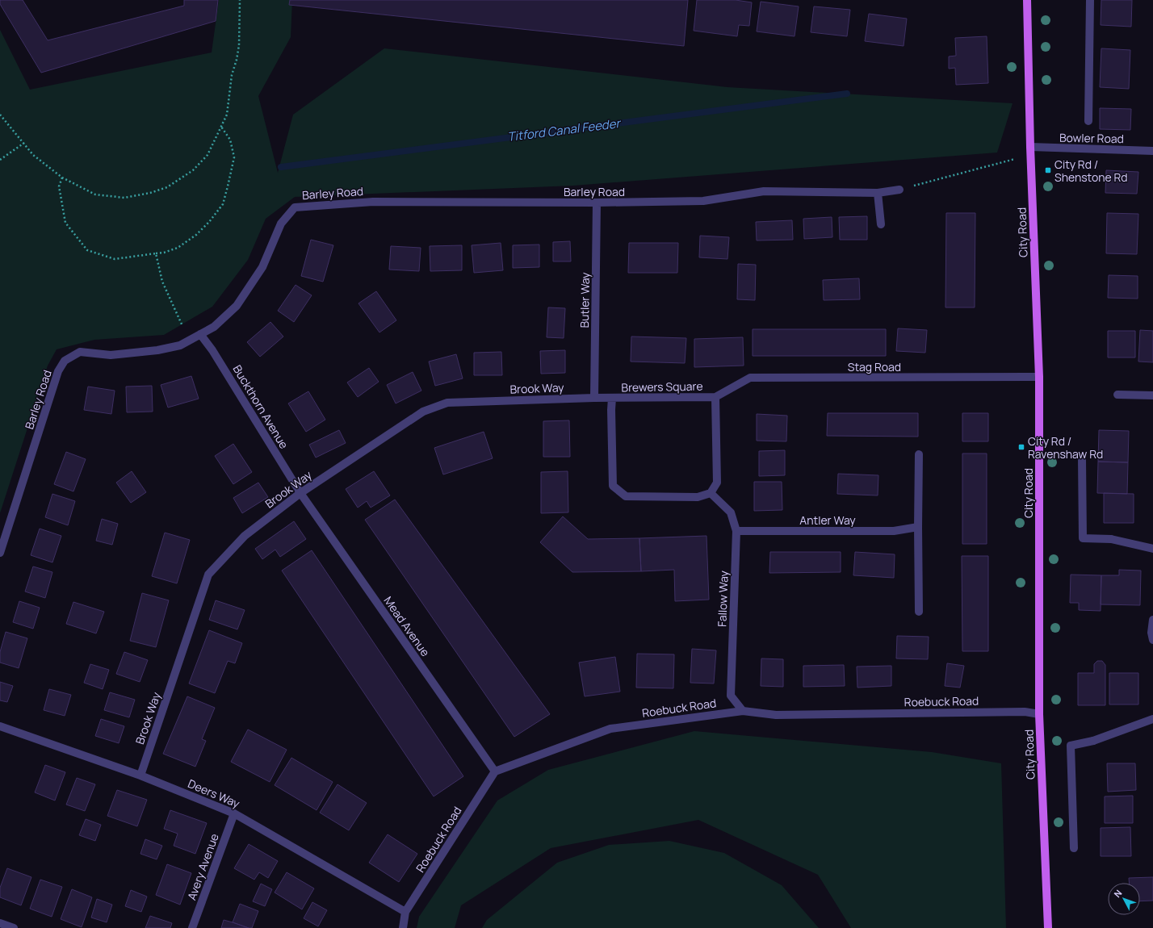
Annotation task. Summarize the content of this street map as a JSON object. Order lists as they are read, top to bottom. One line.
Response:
{"streets":{"main road":["City Road"],"street":["Bowler Road","Barley Road","Butler Way","Stag Road","Brewers Square","Brook Way","Buckthorn Avenue","Antler Way","Fallow Way","Mead Avenue","Roebuck Road","Deers Way","Avery Avenue"]},"crossings":[["Bowler Road","City Road"],["Barley Road","Butler Way"],["Barley Road","Buckthorn Avenue"],["City Road","Stag Road"],["City Road","Roebuck Road"],["Butler Way","Brewers Square"],["Butler Way","Brook Way"],["Stag Road","Brewers Square"],["Brewers Square","Brook Way"],["Brewers Square","Fallow Way"],["Brook Way","Buckthorn Avenue"],["Brook Way","Mead Avenue"],["Brook Way","Deers Way"],["Buckthorn Avenue","Mead Avenue"],["Antler Way","Fallow Way"],["Fallow Way","Roebuck Road"],["Mead Avenue","Roebuck Road"],["Roebuck Road","Deers Way"],["Deers Way","Avery Avenue"]],"water":["Titford Canal Feeder"],"places":{"transit":["City Rd / Shenstone Rd","City Rd / Ravenshaw Rd"]},"north":"top left"}
